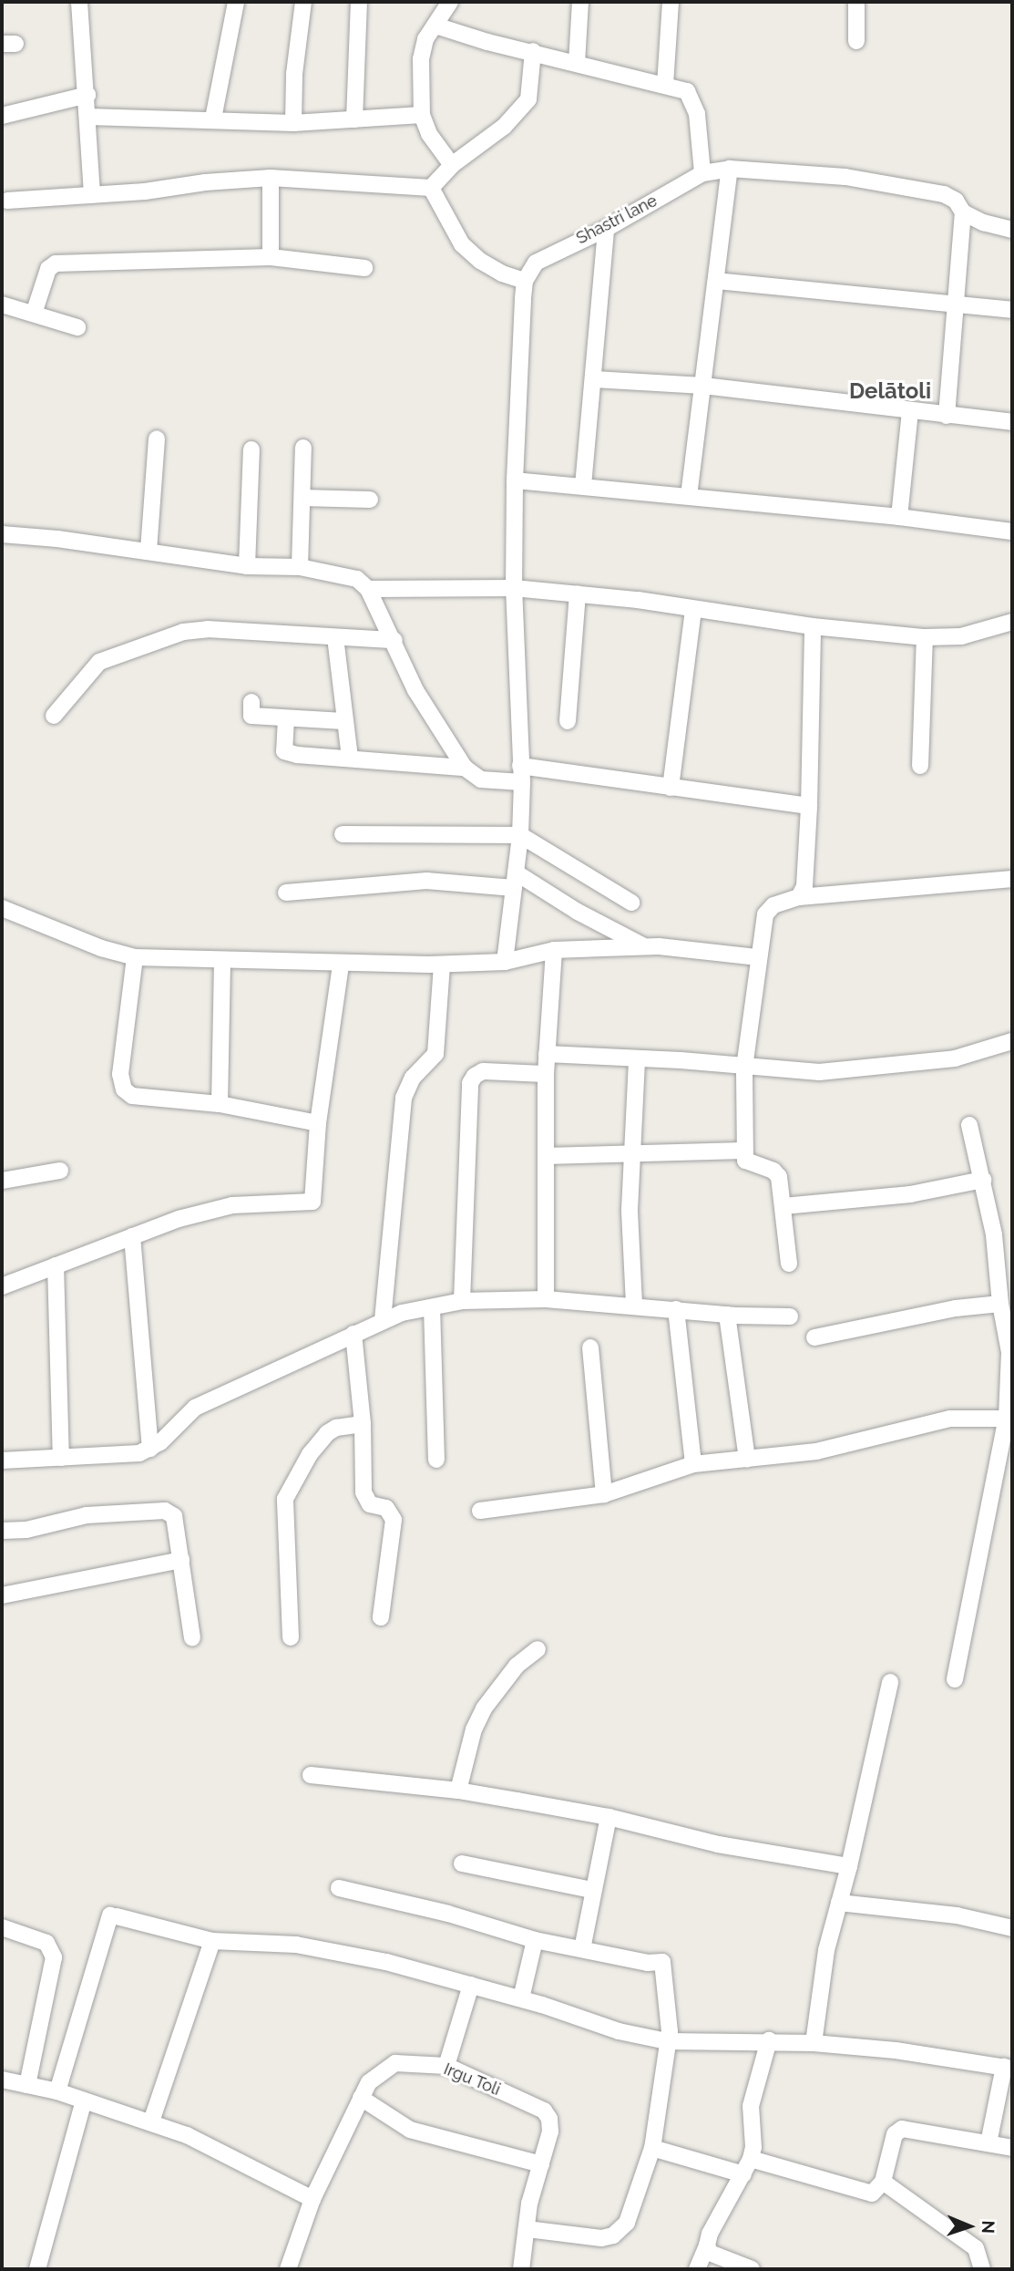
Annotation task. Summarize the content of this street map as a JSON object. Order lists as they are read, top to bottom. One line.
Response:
{"streets":{"street":["Shastri lane","Irgu Toli"]},"districts":["Delātoli"],"north":"right"}
